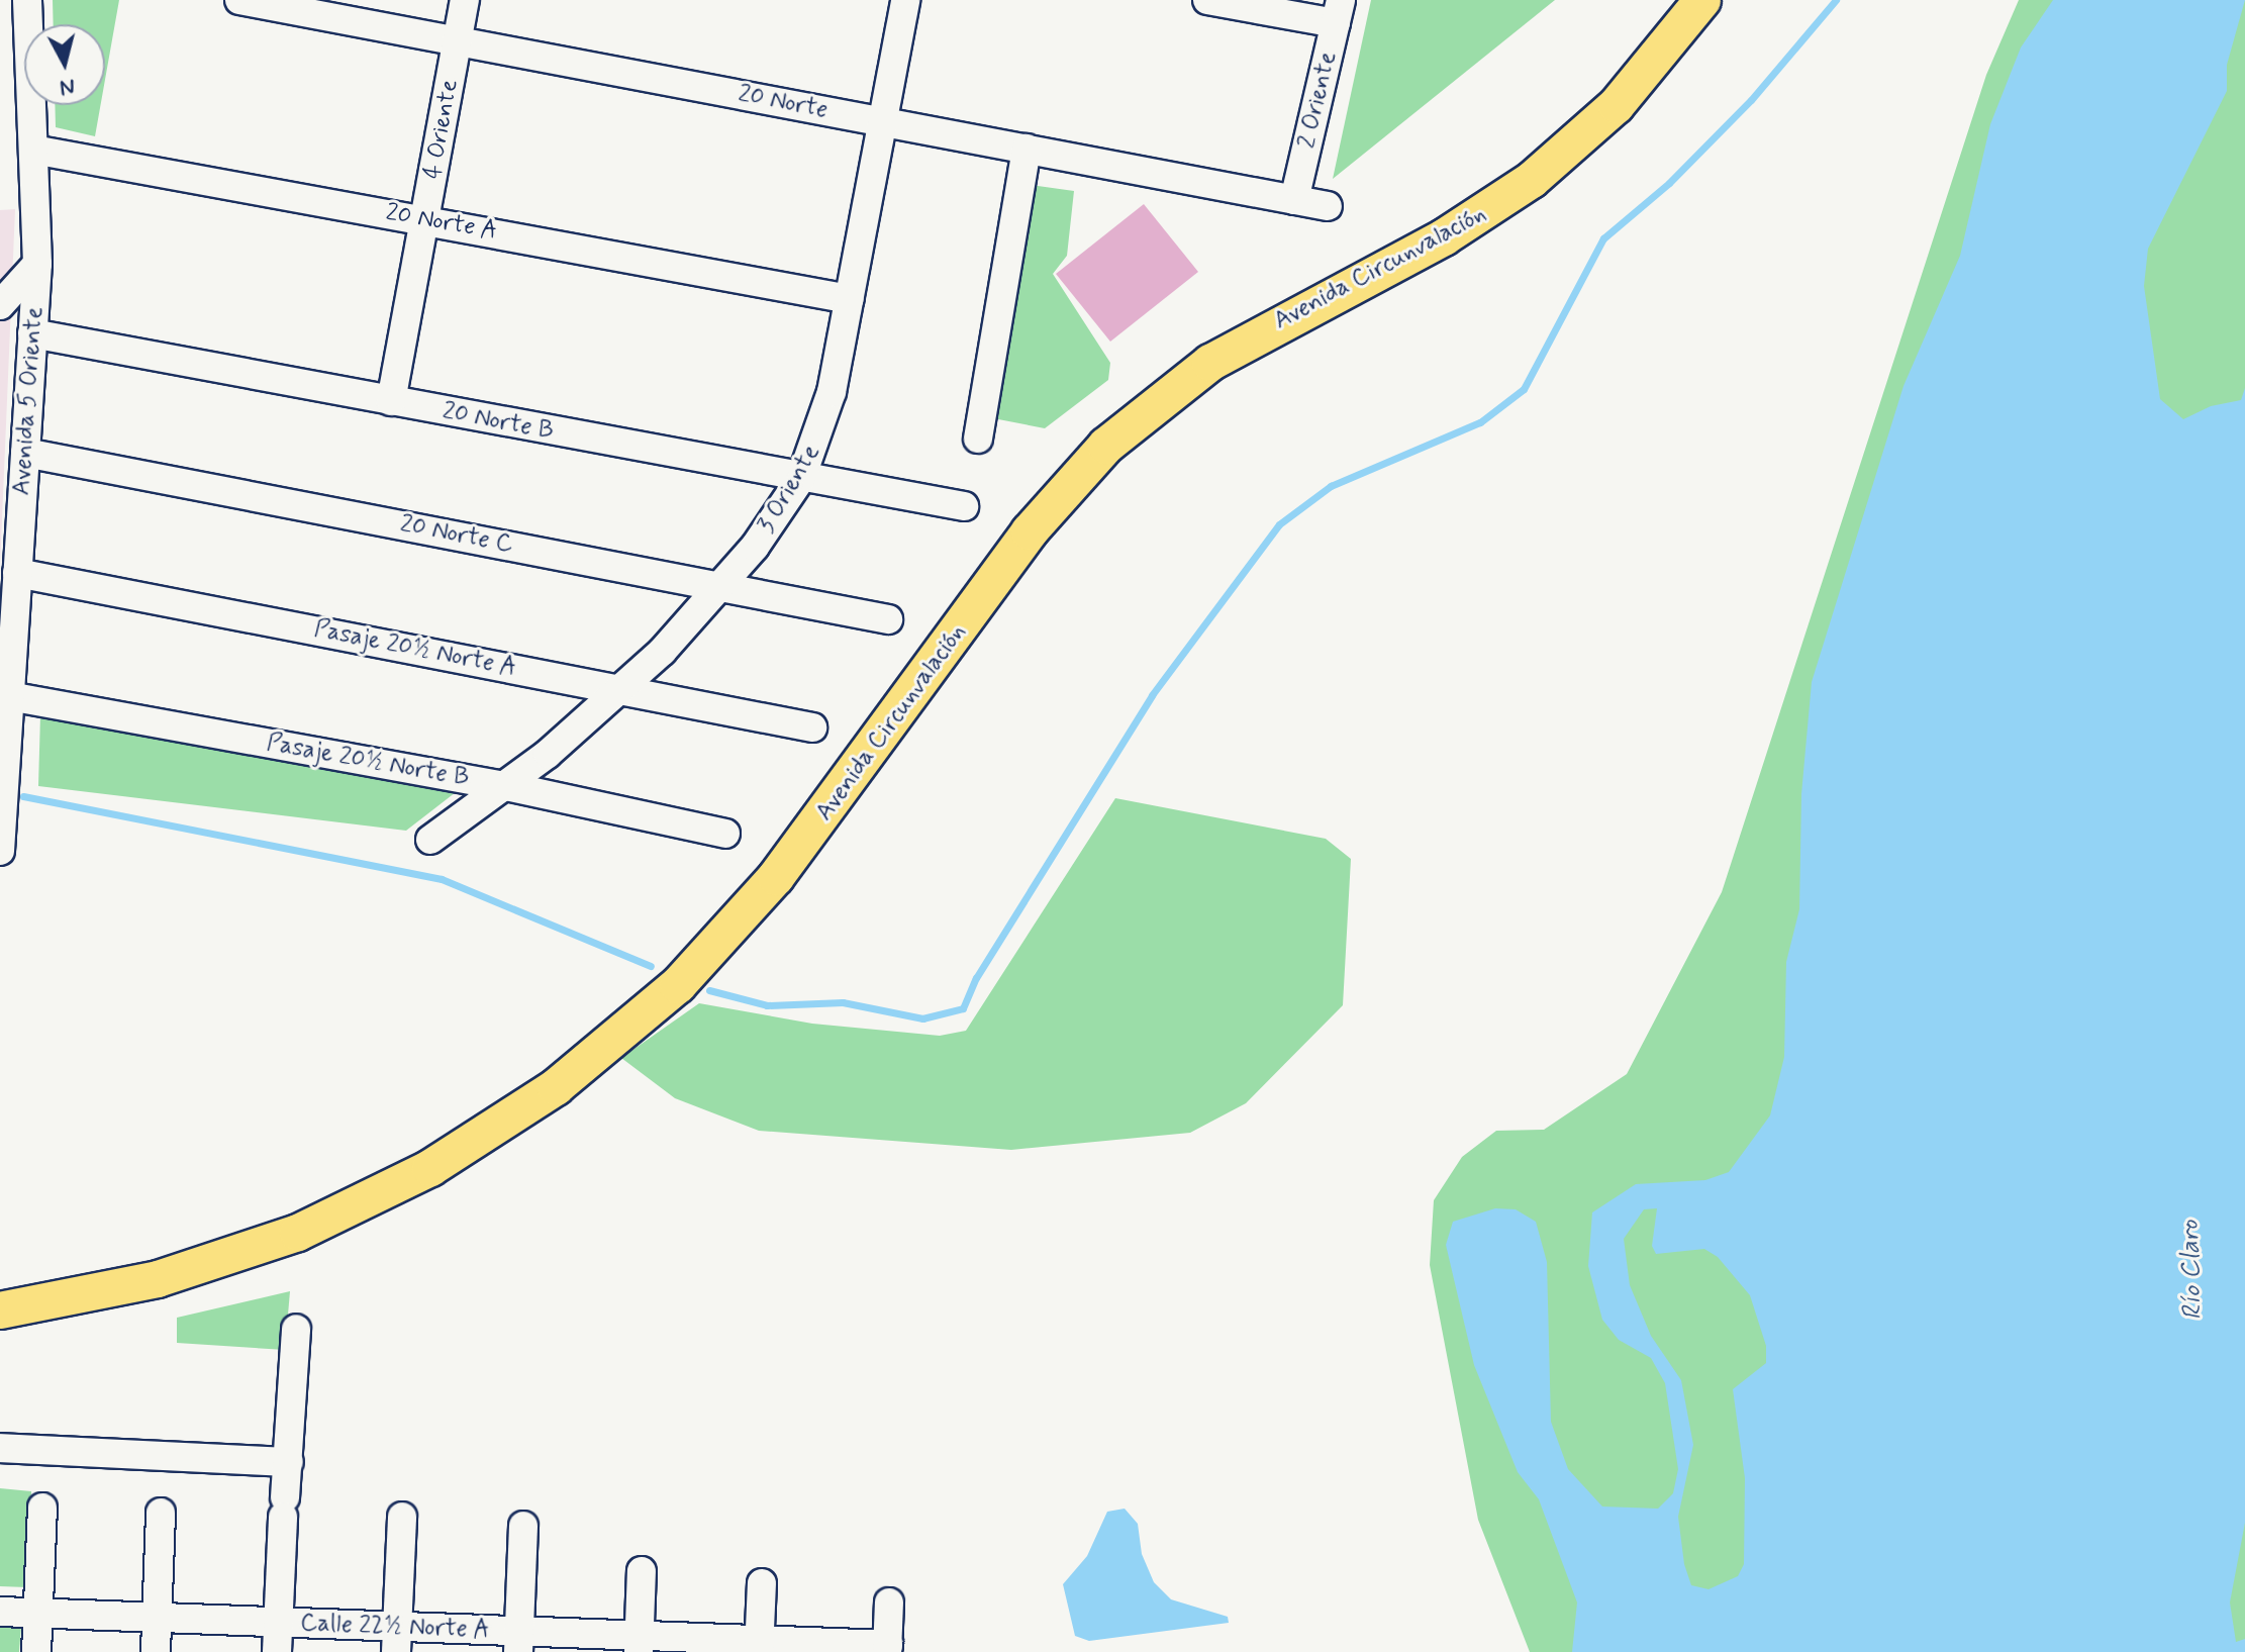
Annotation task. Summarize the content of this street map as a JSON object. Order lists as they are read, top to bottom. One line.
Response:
{"streets":{"main road":["Avenida Circunvalación"],"street":["2 Oriente","20 Norte","4 Oriente","20 Norte A","Avenida 5 Oriente","20 Norte B","3 Oriente","20 Norte C","Pasaje 20½ Norte A","Pasaje 20½ Norte B","Calle 22½ Norte A"]},"crossings":[["2 Oriente","20 Norte"],["20 Norte","4 Oriente"],["20 Norte","3 Oriente"],["4 Oriente","20 Norte A"],["4 Oriente","20 Norte B"],["20 Norte A","Avenida 5 Oriente"],["20 Norte A","3 Oriente"],["Avenida 5 Oriente","20 Norte B"],["Avenida 5 Oriente","20 Norte C"],["Avenida 5 Oriente","Pasaje 20½ Norte A"],["Avenida 5 Oriente","Pasaje 20½ Norte B"],["20 Norte B","3 Oriente"],["3 Oriente","20 Norte C"],["3 Oriente","Pasaje 20½ Norte A"],["3 Oriente","Pasaje 20½ Norte B"]],"water":["Río Claro"],"north":"bottom"}
